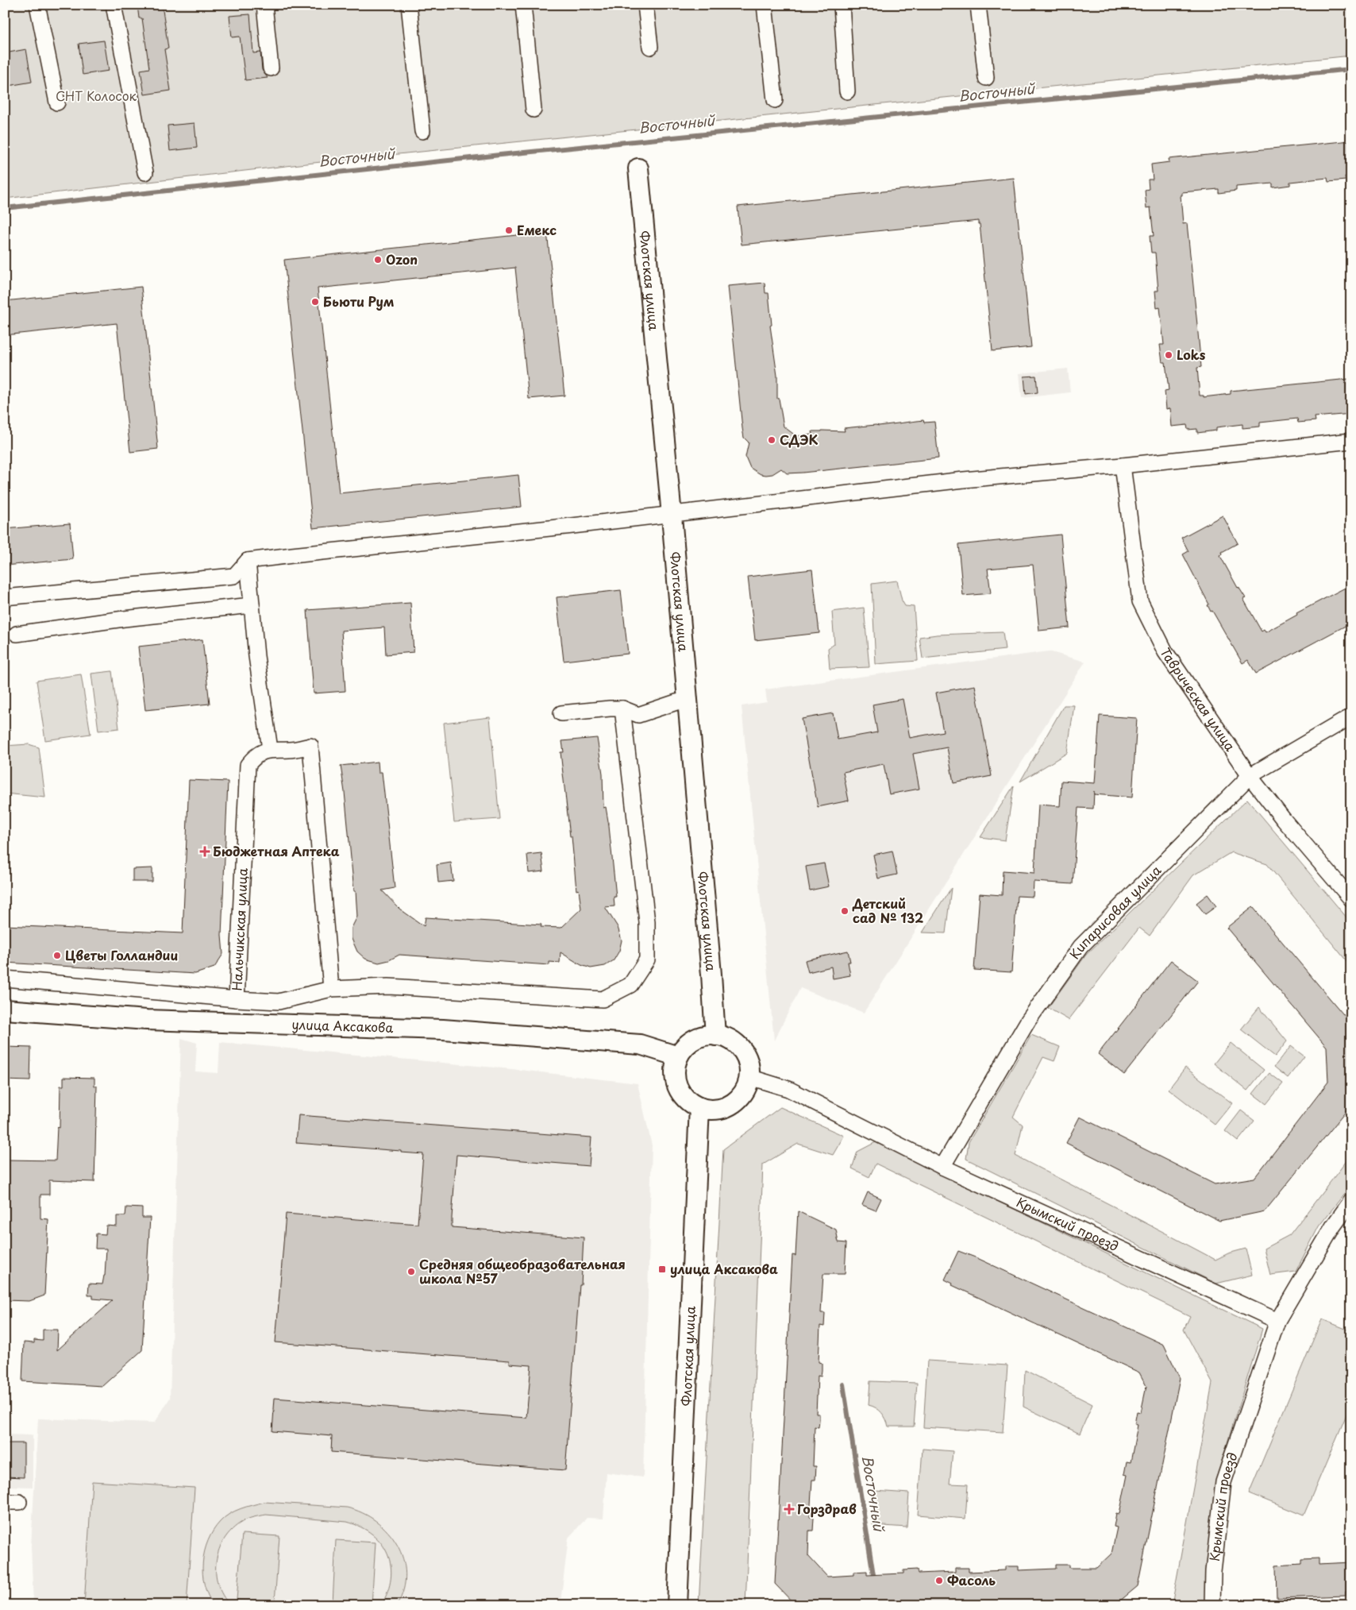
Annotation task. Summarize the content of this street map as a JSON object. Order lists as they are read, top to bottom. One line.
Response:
{"streets":{"street":["Флотская улица","Таврическая улица","Кипарисовая улица","Нальчикская улица","улица Аксакова","Крымский проезд"]},"crossings":[["Флотская улица","улица Аксакова"],["Флотская улица","Крымский проезд"],["Таврическая улица","Кипарисовая улица"],["Кипарисовая улица","Крымский проезд"],["улица Аксакова","Крымский проезд"]],"water":["Восточный"],"parks":["СНТ Колосок"],"places":{"other":["Емекс","Ozon","Бьюти Рум","Loks","СДЭК","Детский сад № 132","Цветы Голландии","Средняя общеобразовательная школа №57","Фасоль"],"health":["Бюджетная Аптека","Горздрав"],"transit":["улица Аксакова"]}}
